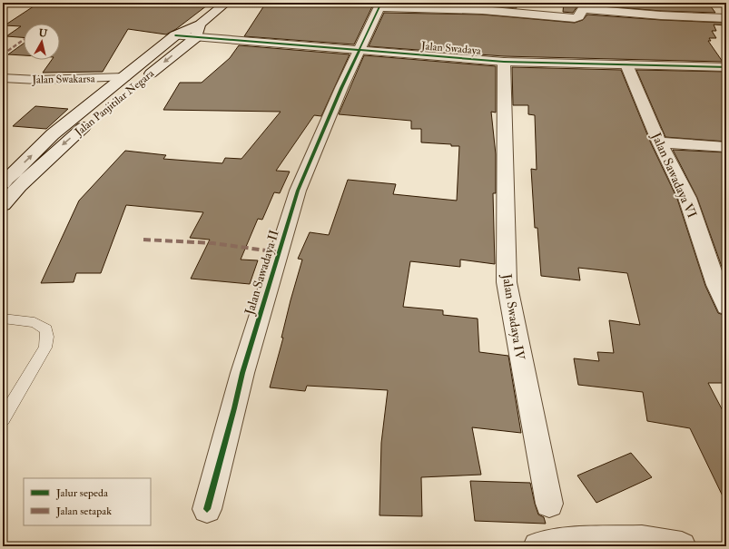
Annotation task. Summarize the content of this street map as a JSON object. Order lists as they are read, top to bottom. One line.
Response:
{"streets":{"street":["Jalan Swadaya","Jalan Swakarsa","Jalan Panjitilar Negara","Jalan Sawadaya VI","Jalan Sawadaya II","Jalan Swadaya IV"]},"crossings":[["Jalan Swadaya","Jalan Panjitilar Negara"],["Jalan Swadaya","Jalan Sawadaya VI"],["Jalan Swadaya","Jalan Sawadaya II"],["Jalan Swadaya","Jalan Swadaya IV"],["Jalan Swakarsa","Jalan Panjitilar Negara"]],"legend":["Jalur sepeda","Jalan setapak"],"north":"top"}
